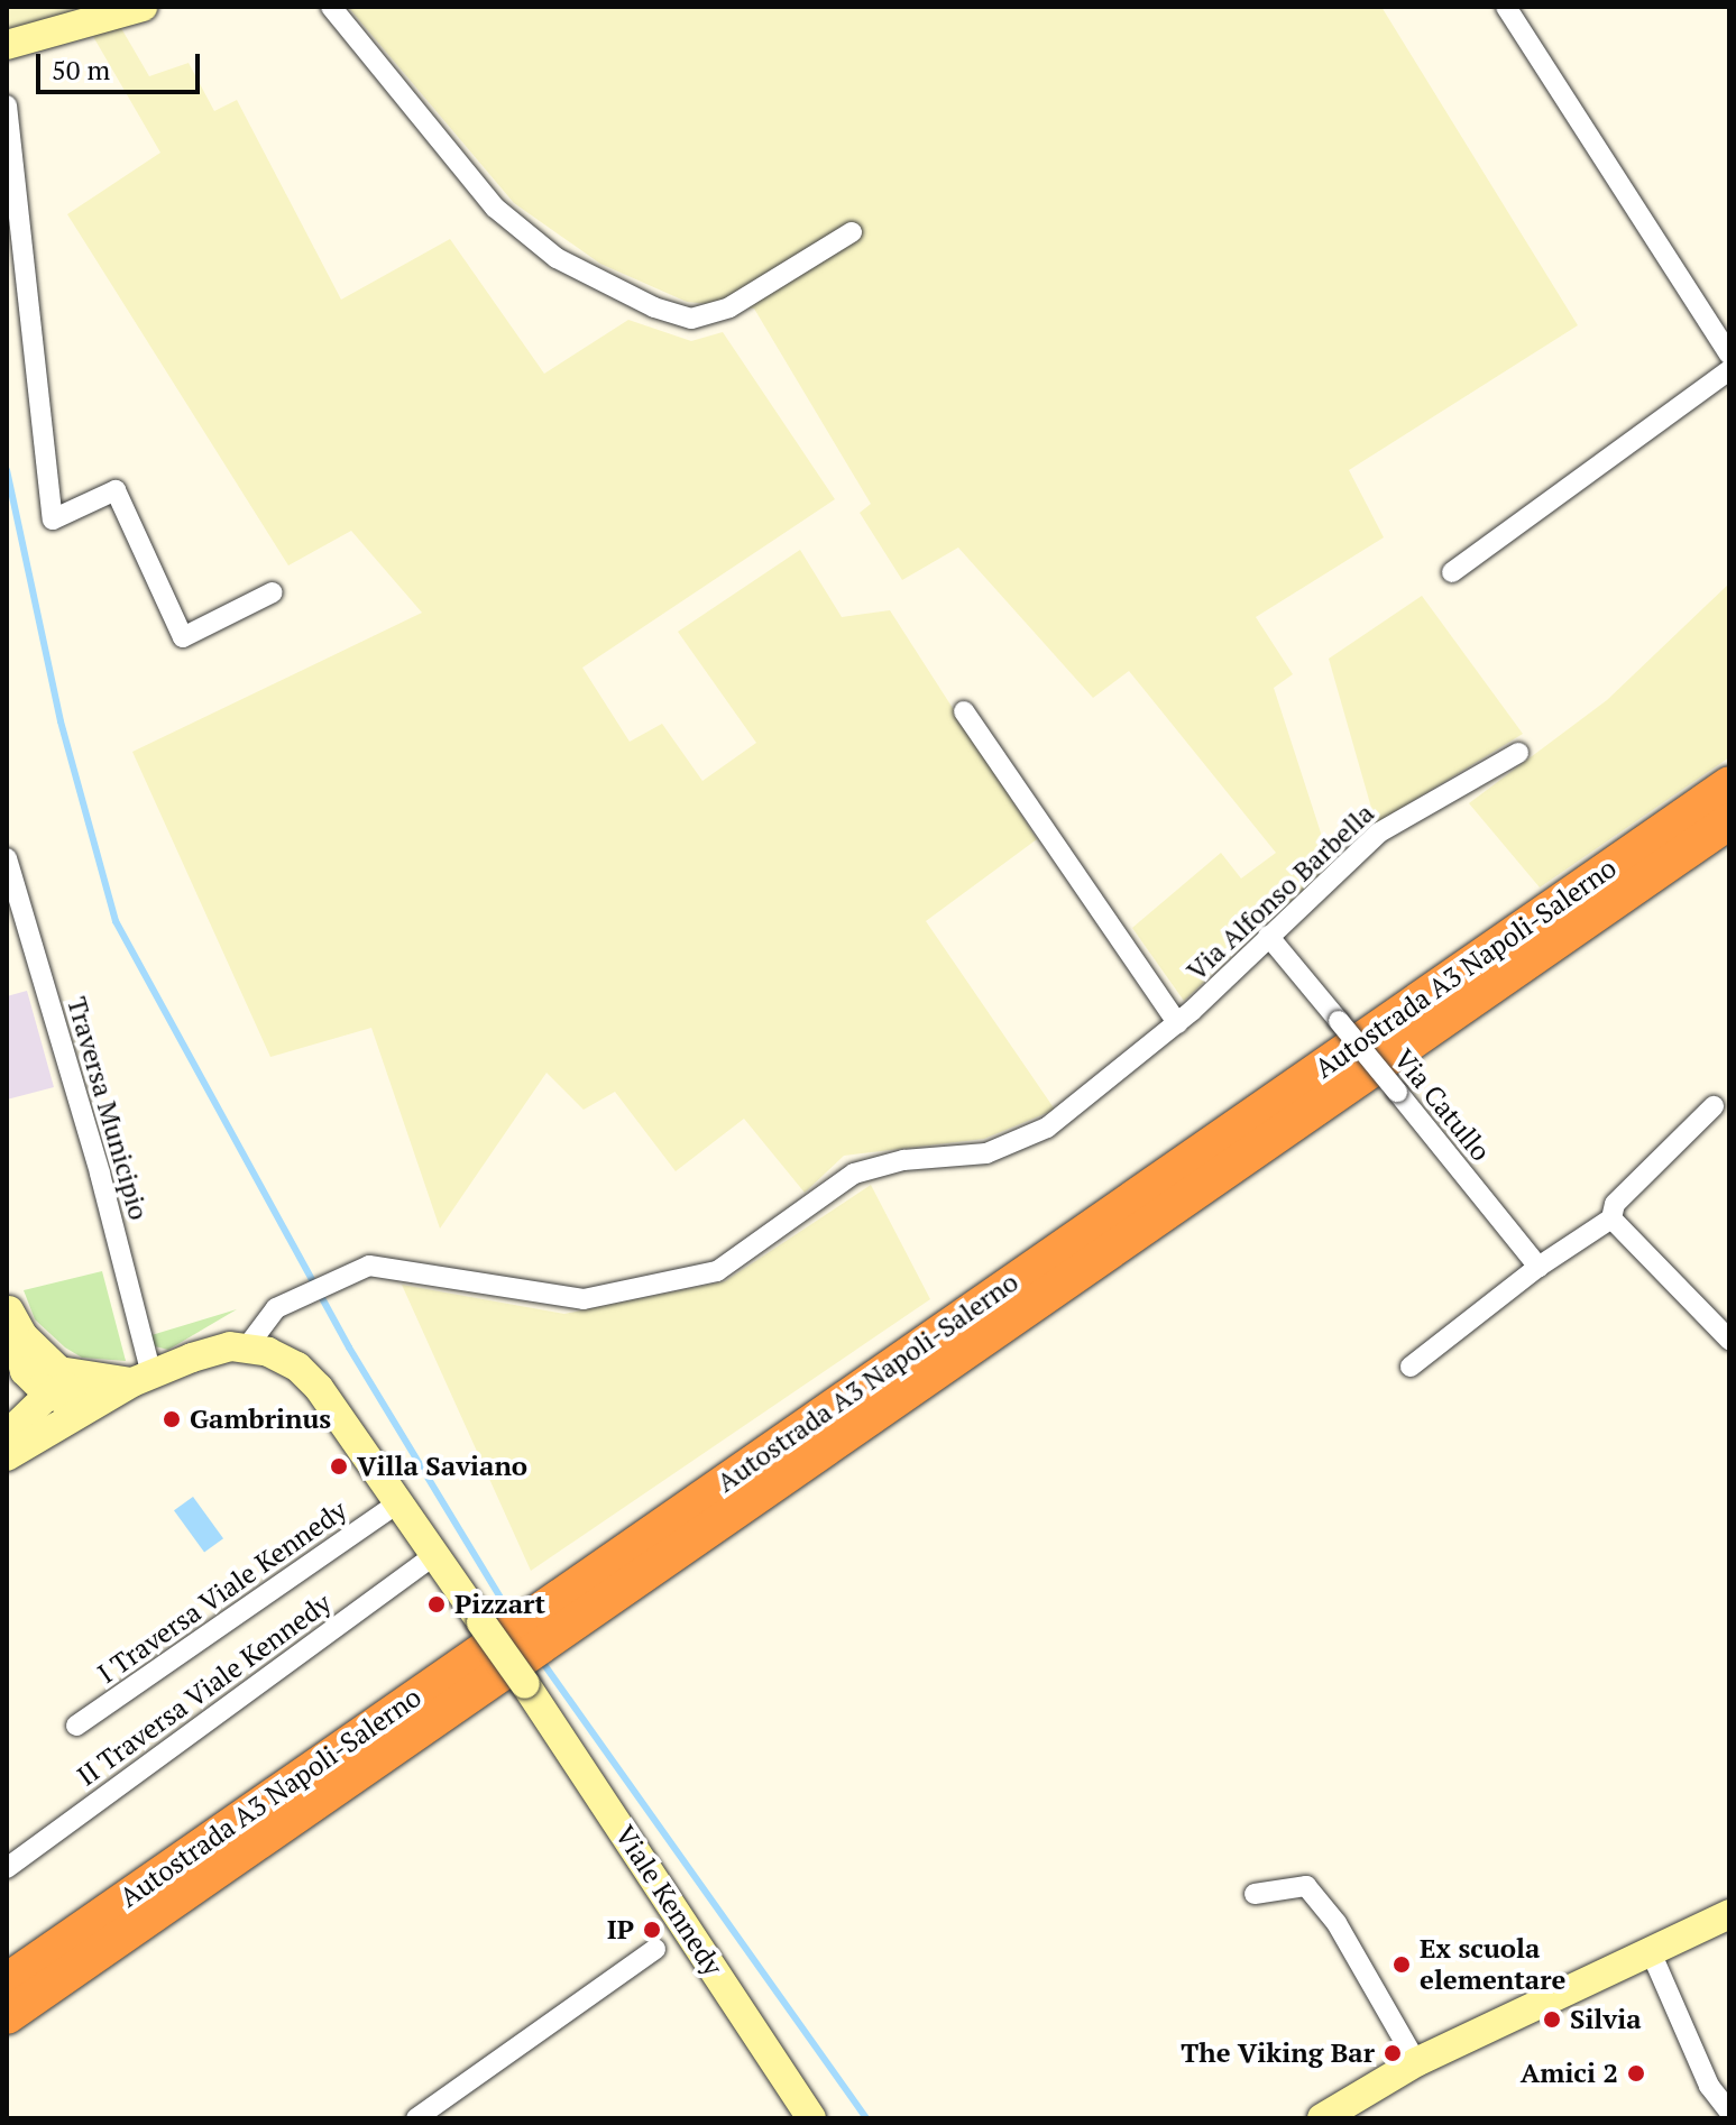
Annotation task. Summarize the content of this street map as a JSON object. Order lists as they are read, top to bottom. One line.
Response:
{"streets":{"highway":["Autostrada A3 Napoli-Salerno"],"street":["Via Alfonso Barbella","Via Catullo","Traversa Municipio","I Traversa Viale Kennedy","II Traversa Viale Kennedy","Viale Kennedy"]},"crossings":[["Via Alfonso Barbella","Via Catullo"],["II Traversa Viale Kennedy","Viale Kennedy"]],"places":["Gambrinus","Villa Saviano","Pizzart","IP","Ex scuola elementare","Silvia","The Viking Bar","Amici 2"],"scale_bar":"50 m"}
